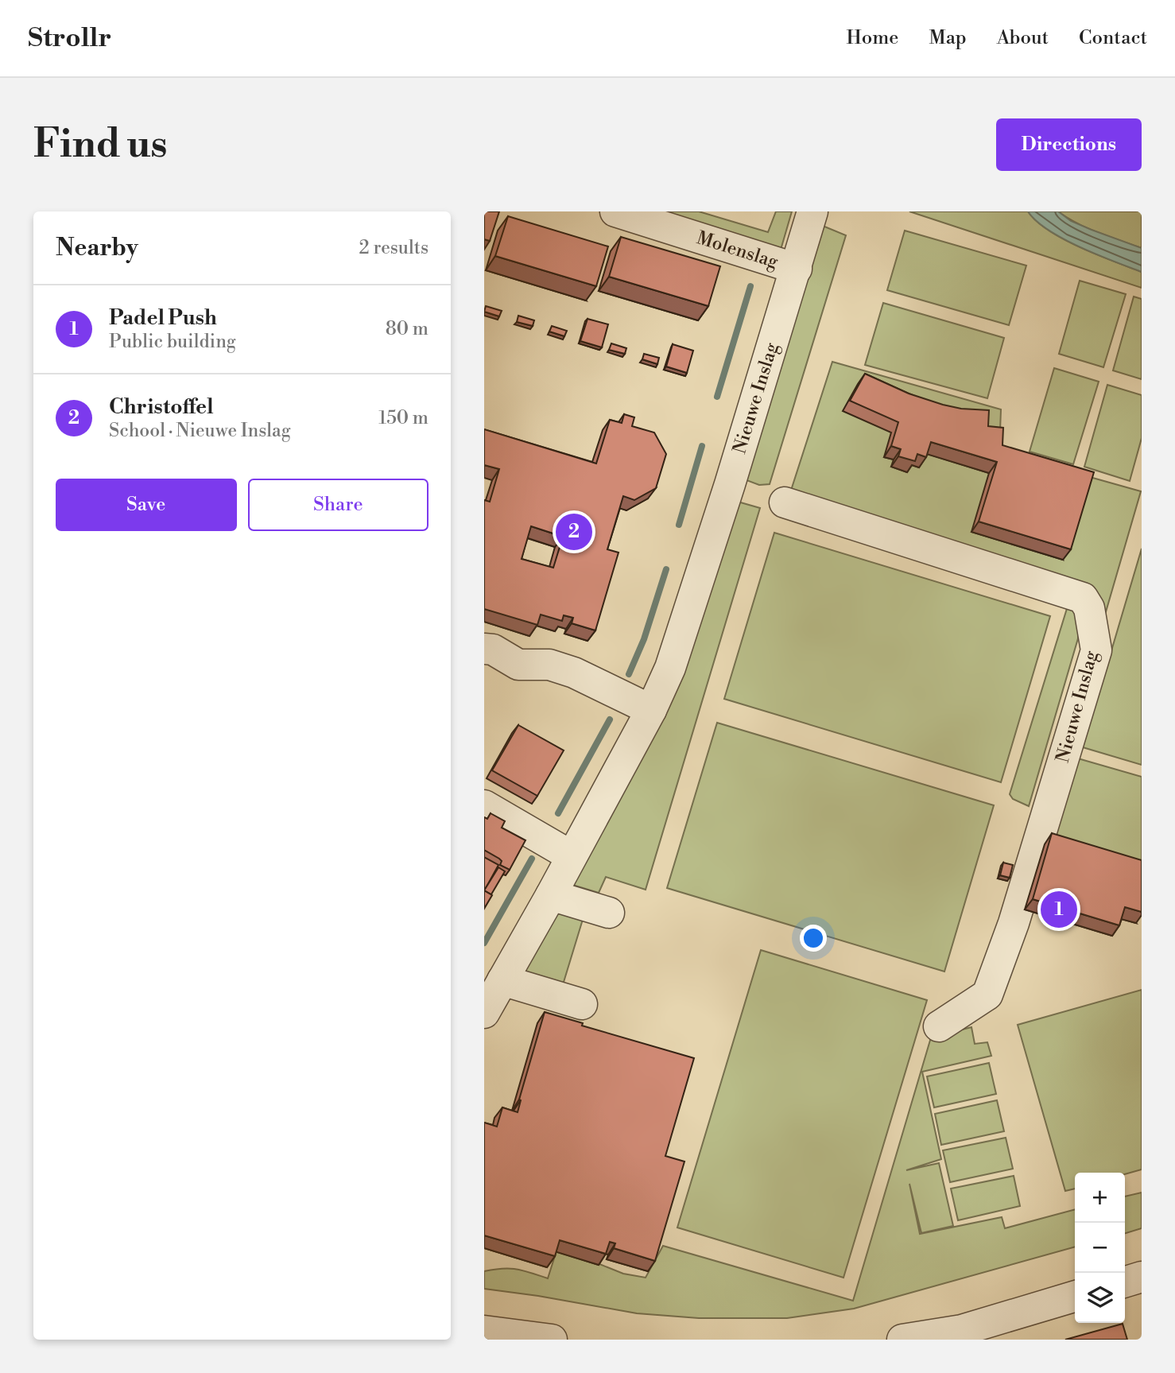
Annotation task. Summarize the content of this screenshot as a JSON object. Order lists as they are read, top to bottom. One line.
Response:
{"streets":{"street":["Molenslag","Nieuwe Inslag"]},"crossings":[["Molenslag","Nieuwe Inslag"]],"page":{"header":"Strollr","nav":["Home","Map","About","Contact"],"buttons":["Directions",["Save","Share"]],"title":"Find us","heading":["Nearby","2 results"],"list":[{"mark":"1","name":"Padel Push","note":"Public building","value":"80 m"},{"mark":"2","name":"Christoffel","note":"School · Nieuwe Inslag","value":"150 m"}],"pins":["2","1"],"map_buttons":["+","−"]}}
